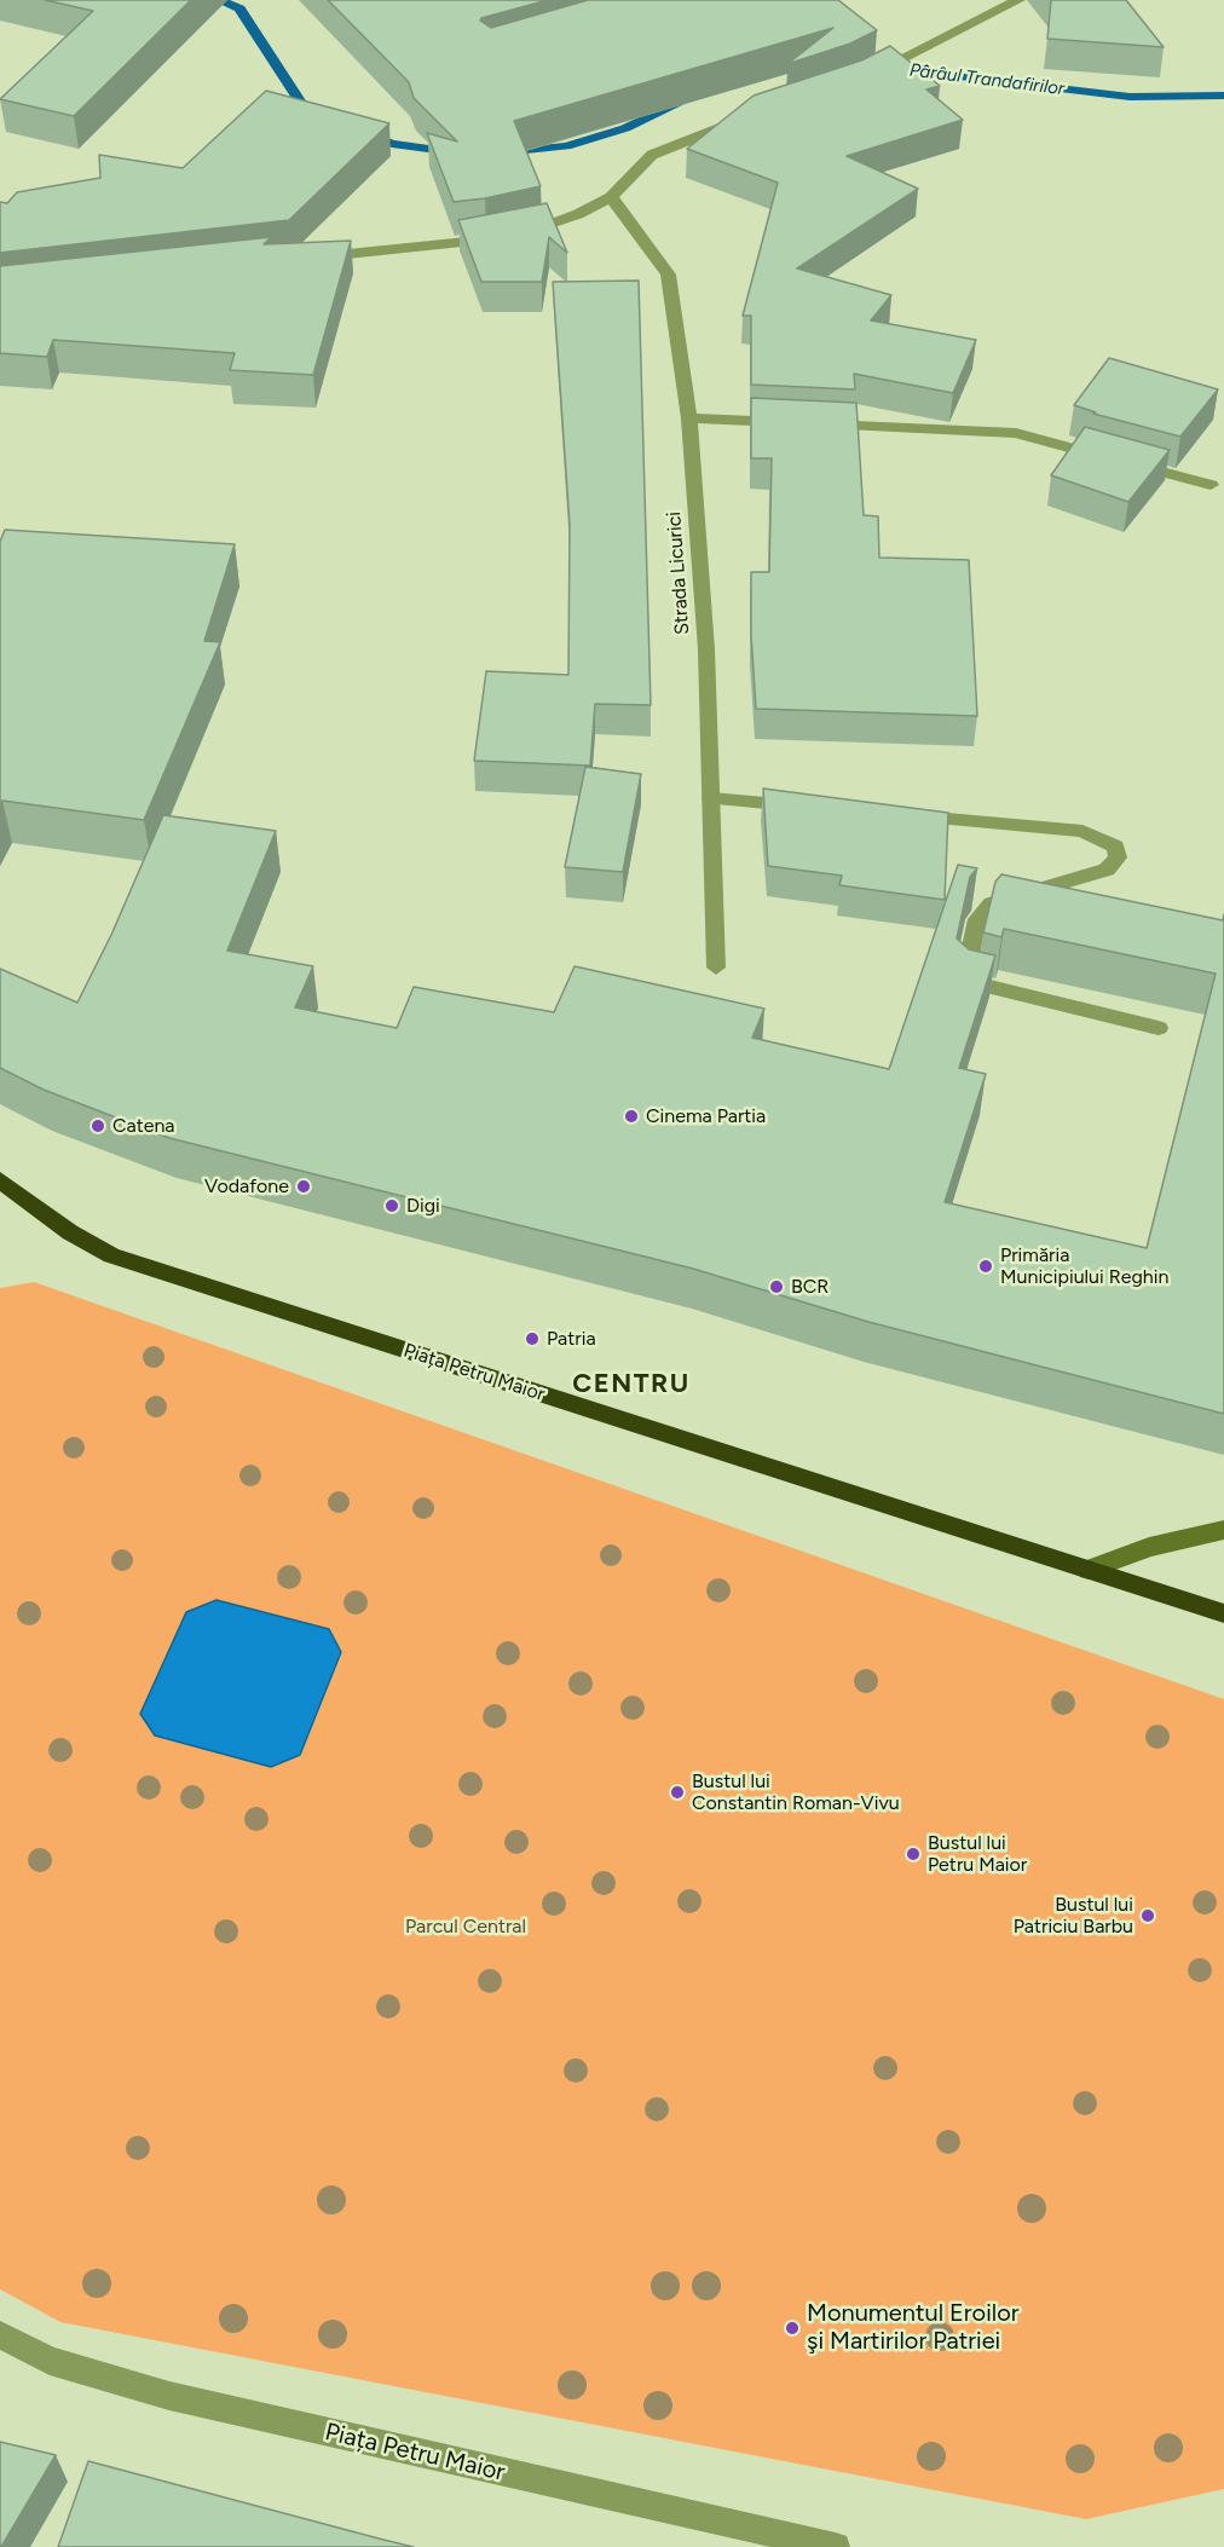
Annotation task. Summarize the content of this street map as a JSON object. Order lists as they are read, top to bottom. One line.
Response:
{"streets":{"highway":["Piața Petru Maior"],"street":["Strada Licurici"]},"districts":["CENTRU"],"water":["Pârâul Trandafirilor"],"parks":["Parcul Central"],"places":["Cinema Partia","Catena","Vodafone","Digi","Primăria Municipiului Reghin","BCR","Patria","Bustul lui Constantin Roman-Vivu","Bustul lui Petru Maior","Bustul lui Patriciu Barbu","Monumentul Eroilor şi Martirilor Patriei"]}
